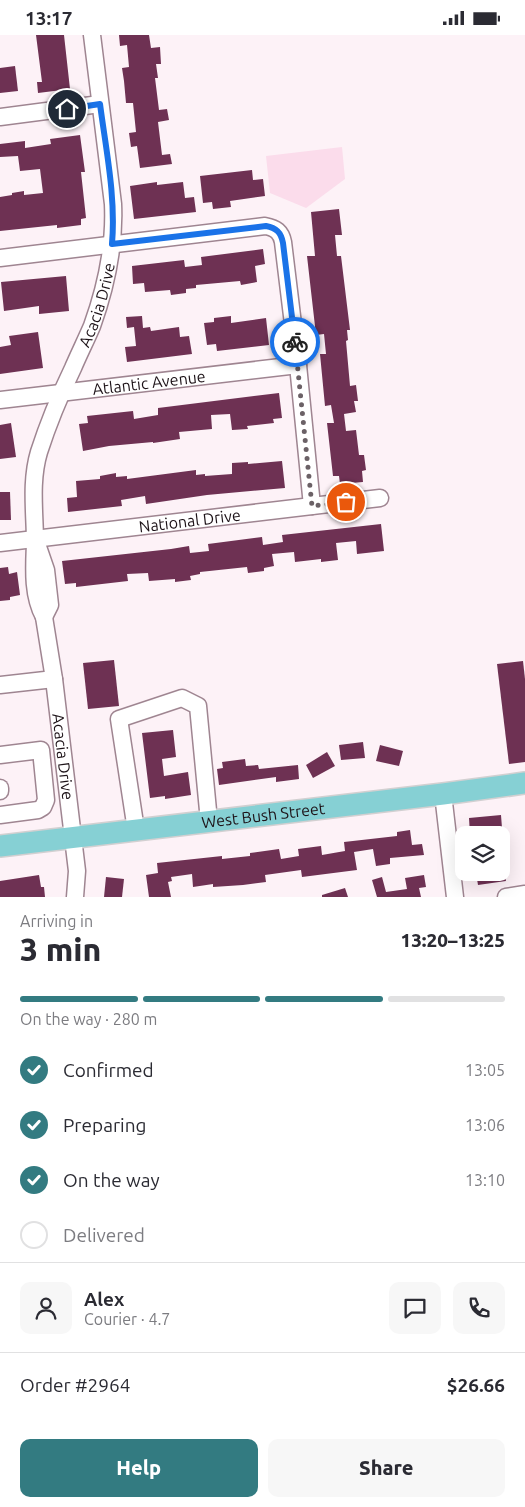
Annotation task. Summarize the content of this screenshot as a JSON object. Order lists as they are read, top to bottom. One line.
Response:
{"streets":{"main road":["West Bush Street"],"street":["Acacia Drive","Atlantic Avenue","National Drive"]},"crossings":[["Acacia Drive","Atlantic Avenue"],["Acacia Drive","National Drive"],["Acacia Drive","West Bush Street"]],"page":{"status":"13:17","heading":["3 min","Arriving in","13:20–13:25"],"panel":["Alex","Courier · 4.7","Order #2964","$26.66"],"bar":"On the way · 280 m","list":[["Confirmed","13:05"],["Preparing","13:06"],["On the way","13:10"],"Delivered"],"buttons":["Help","Share"]}}
